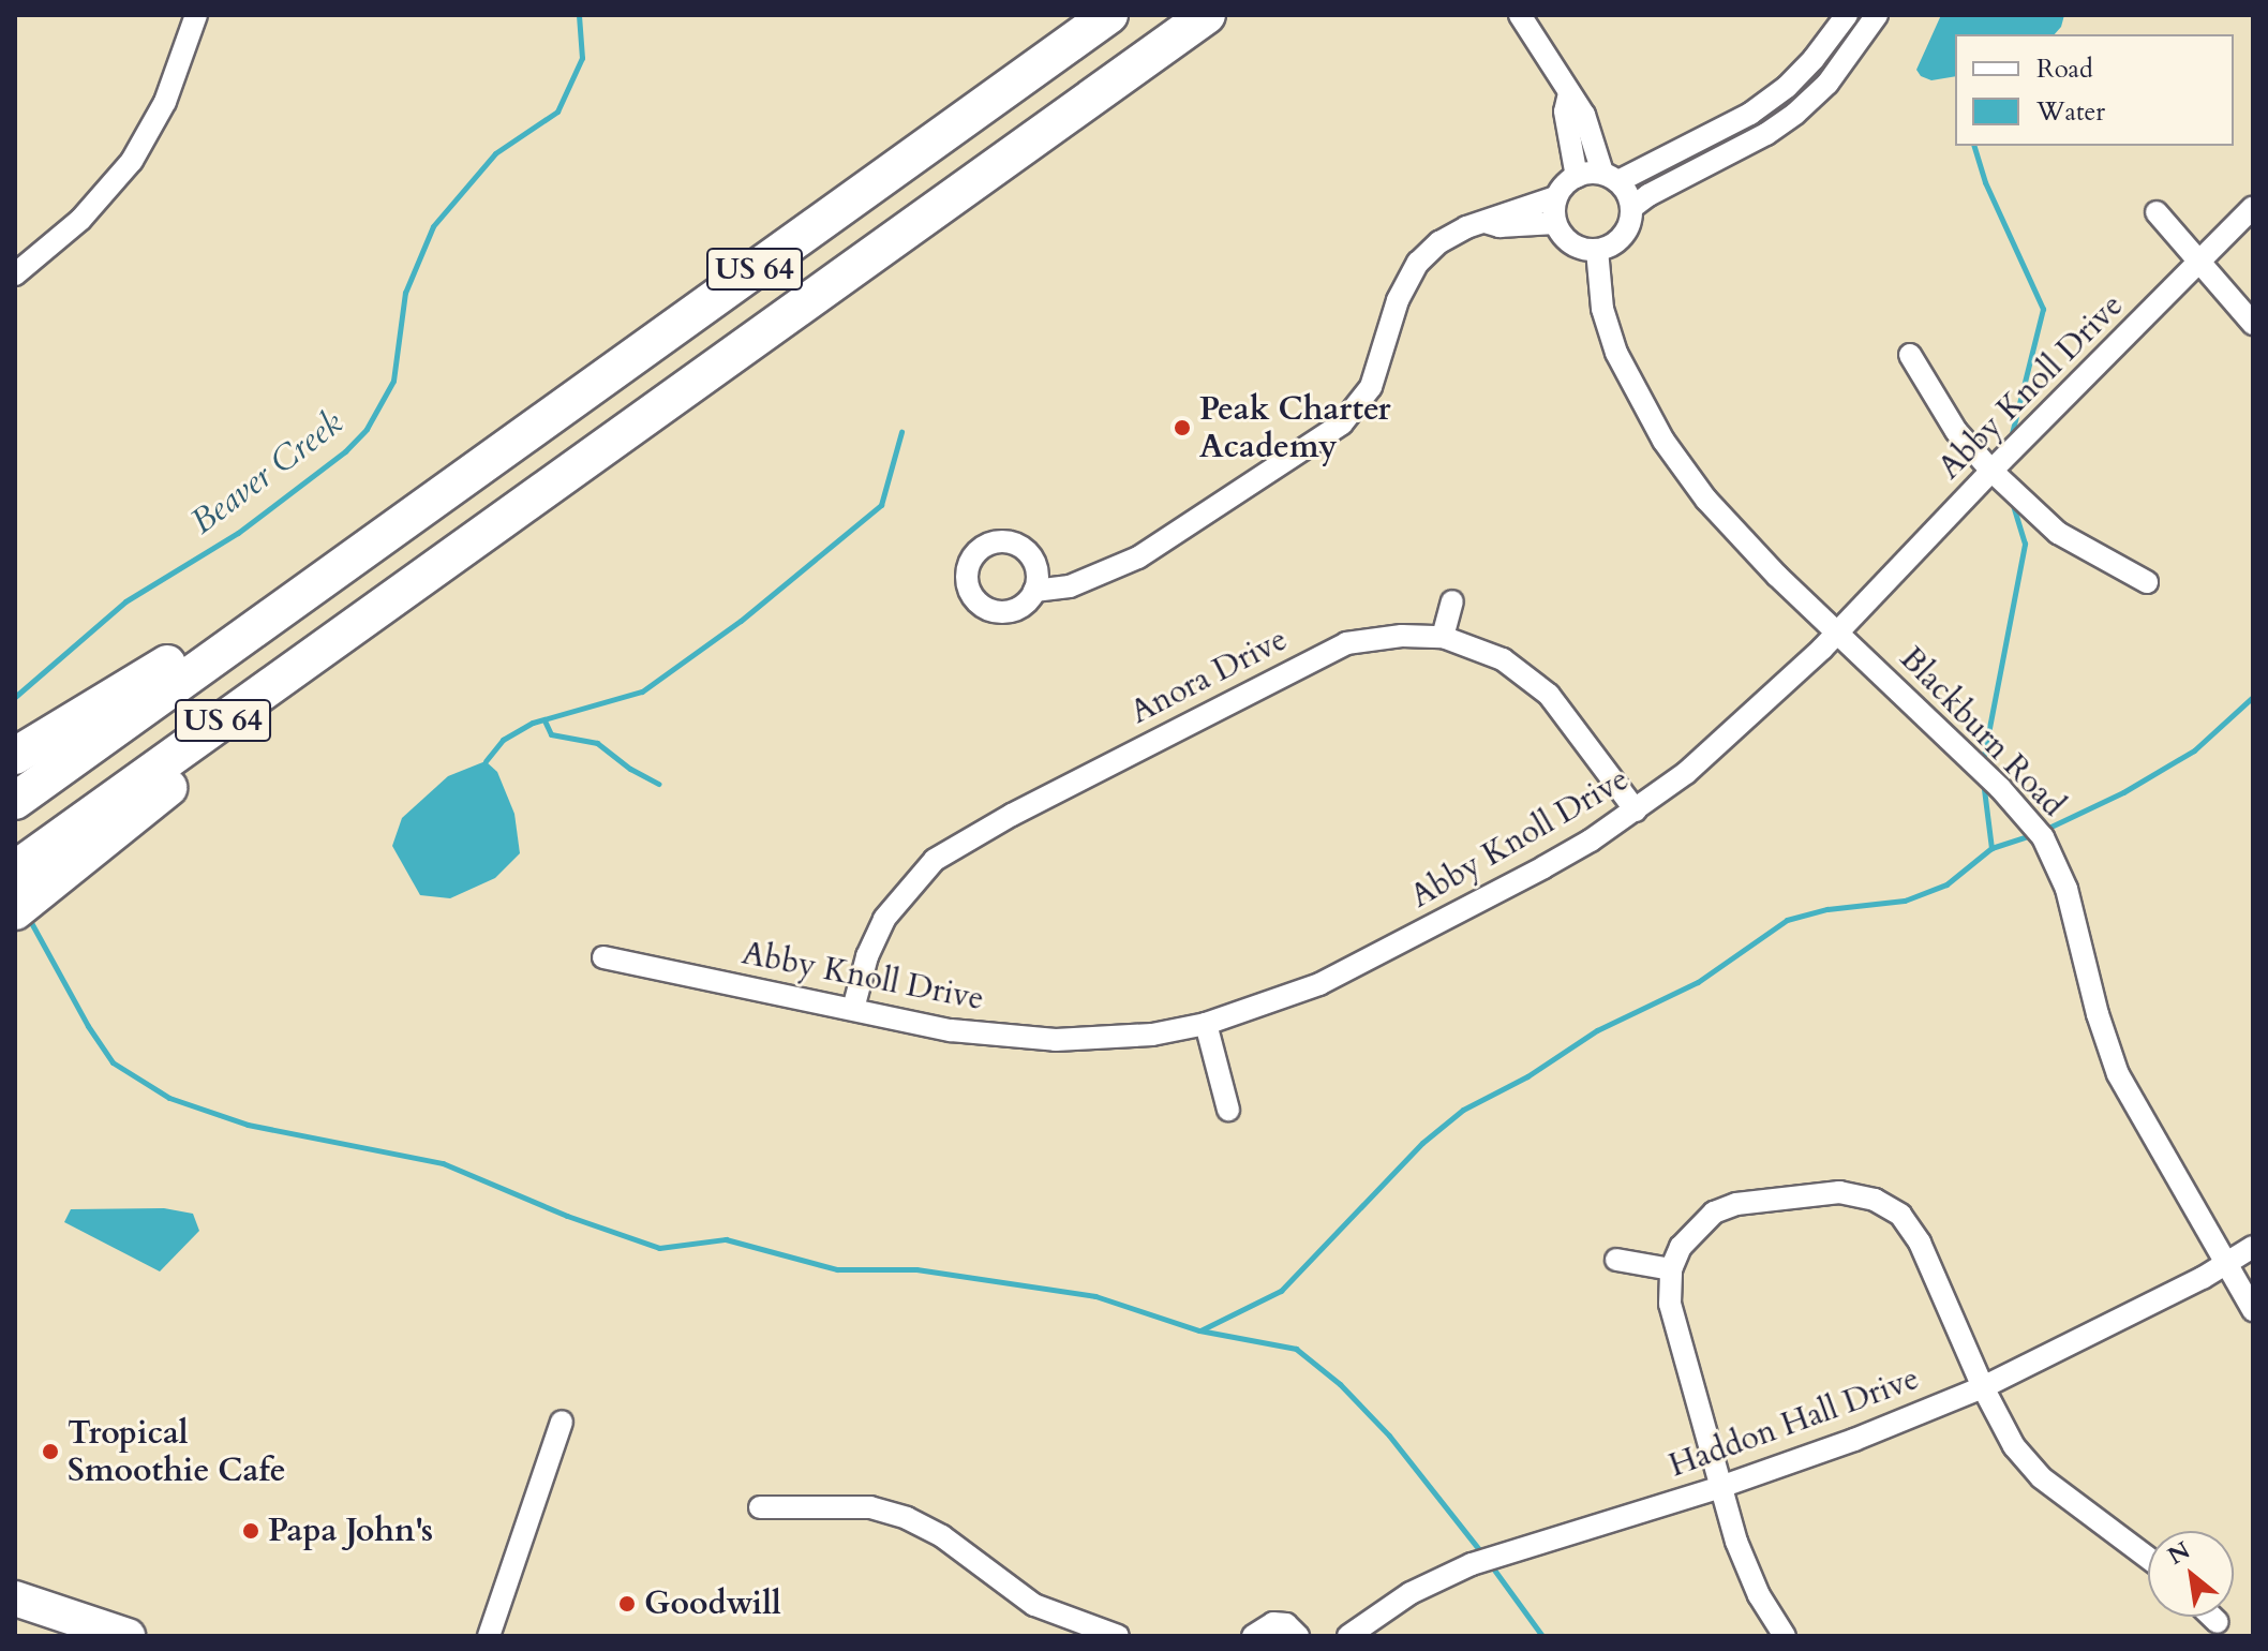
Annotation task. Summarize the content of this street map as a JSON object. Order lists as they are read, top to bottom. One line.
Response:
{"streets":{"highway":["US 64"],"street":["Abby Knoll Drive","Anora Drive","Blackburn Road","Haddon Hall Drive"]},"crossings":[["Abby Knoll Drive","Anora Drive"],["Abby Knoll Drive","Blackburn Road"],["Blackburn Road","Haddon Hall Drive"]],"water":["Beaver Creek"],"places":["Peak Charter Academy","Tropical Smoothie Cafe","Papa John's","Goodwill"],"legend":["Road","Water"],"north":"top left"}
